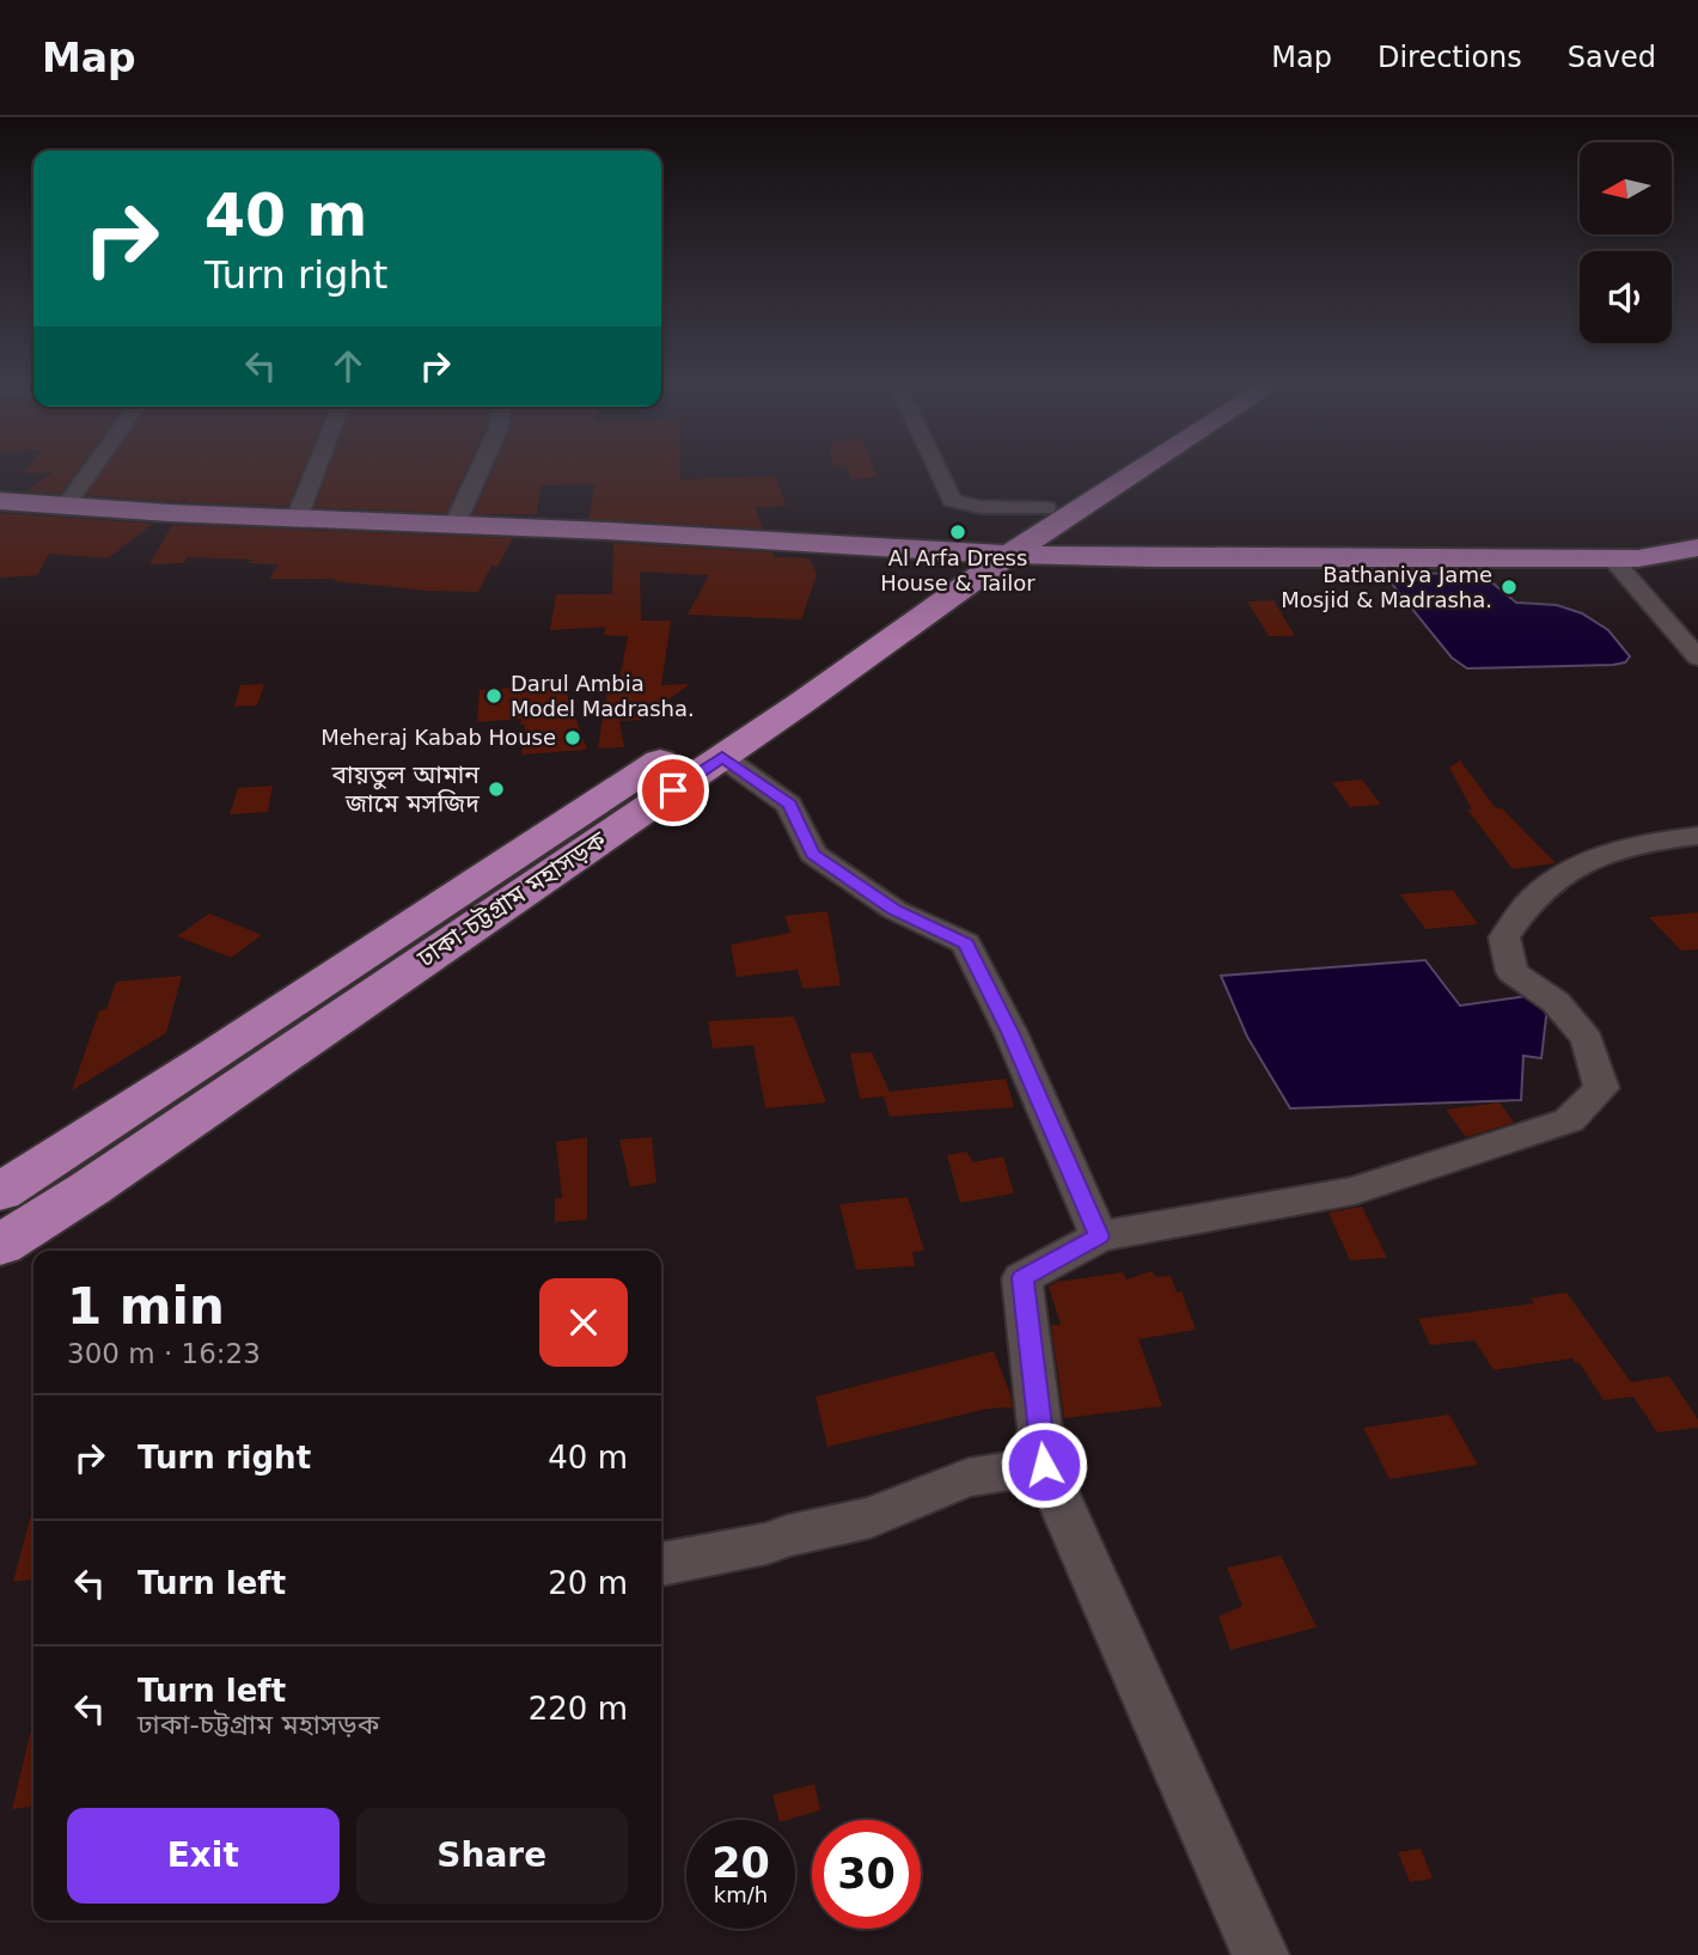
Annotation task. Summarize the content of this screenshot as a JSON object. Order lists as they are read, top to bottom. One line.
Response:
{"streets":{"highway":["ঢাকা-চট্টগ্রাম মহাসড়ক"]},"places":["Al Arfa Dress House & Tailor","Bathaniya Jame Mosjid & Madrasha.","Darul Ambia Model Madrasha.","Meheraj Kabab House","বায়তুল আমান জামে মসজিদ"],"north":"left","page":{"header":"Map","nav":["Map","Directions","Saved"],"turn":["40 m","Turn right"],"heading":["1 min","300 m · 16:23"],"list":[{"name":"Turn right","value":"40 m"},{"name":"Turn left","value":"20 m"},{"name":"Turn left","note":"ঢাকা-চট্টগ্রাম মহাসড়ক","value":"220 m"}],"buttons":["Exit","Share"],"speed":"20 km/h","limit":"30"}}
